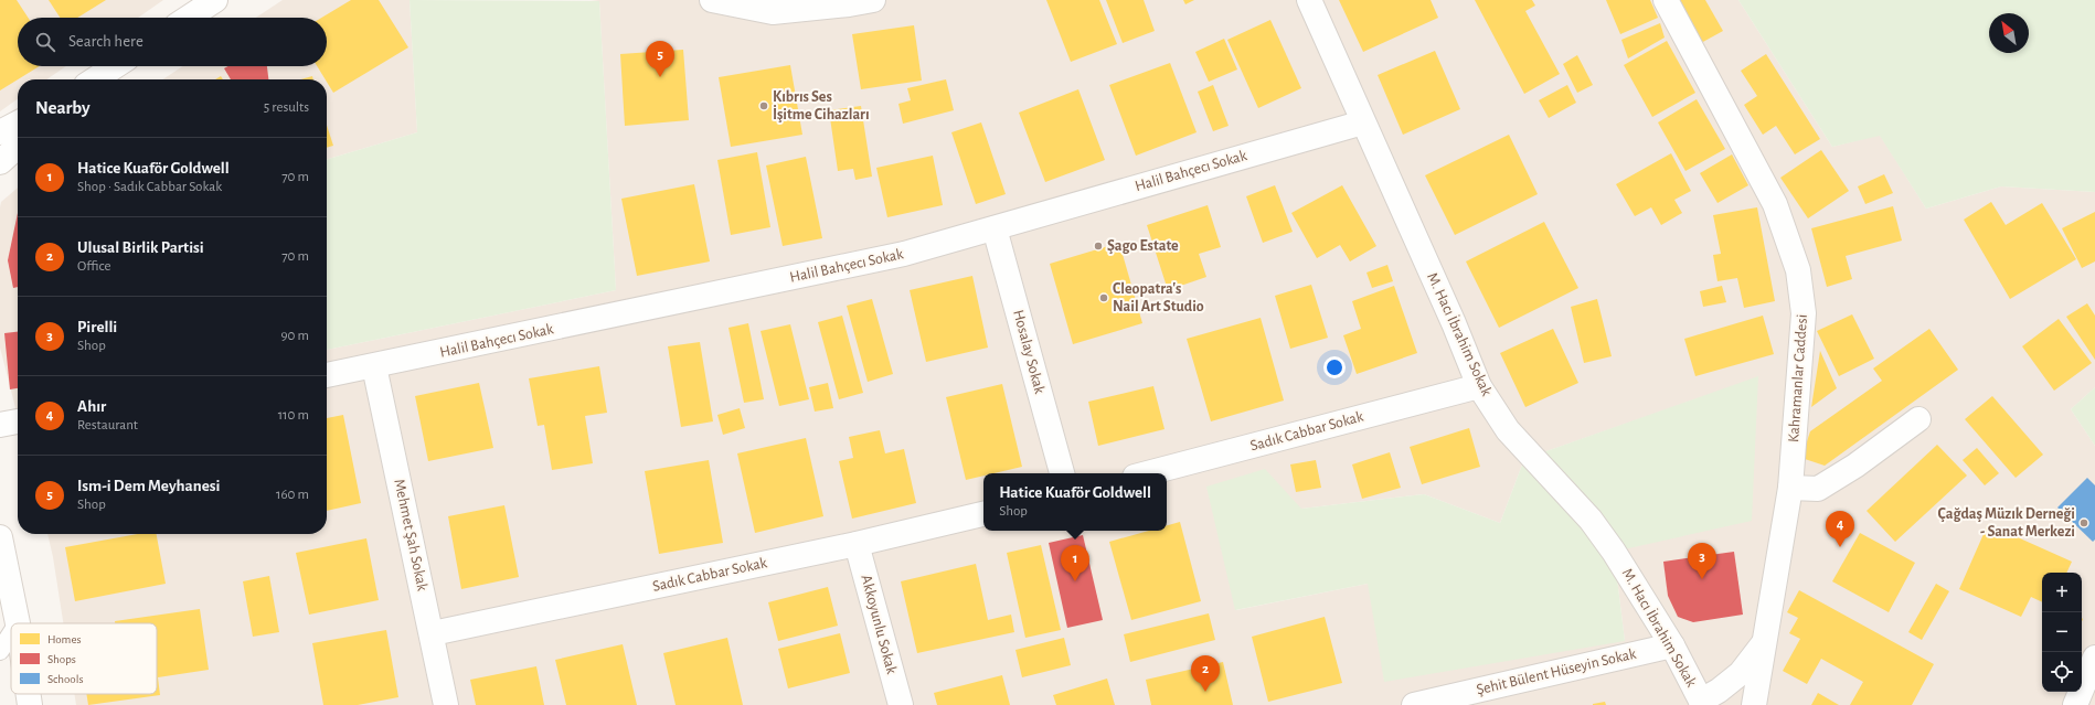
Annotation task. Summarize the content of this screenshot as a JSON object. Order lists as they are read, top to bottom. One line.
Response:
{"streets":{"street":["Halil Bahçecı Sokak","M. Hacı İbrahim Sokak","Hosalay Sokak","Kahramanlar Caddesi","Sadık Cabbar Sokak","Mehmet Şah Sokak","Akkoyunlu Sokak","Şehit Bülent Hüseyin Sokak"]},"crossings":[["Halil Bahçecı Sokak","M. Hacı İbrahim Sokak"],["Halil Bahçecı Sokak","Hosalay Sokak"],["Halil Bahçecı Sokak","Mehmet Şah Sokak"],["M. Hacı İbrahim Sokak","Sadık Cabbar Sokak"],["M. Hacı İbrahim Sokak","Şehit Bülent Hüseyin Sokak"],["Sadık Cabbar Sokak","Mehmet Şah Sokak"],["Sadık Cabbar Sokak","Akkoyunlu Sokak"]],"places":["Kıbrıs Ses İşitme Cihazları","Şago Estate","Cleopatra's Nail Art Studio","Çağdaş Müzık Derneği - Sanat Merkezi"],"legend":["Homes","Shops","Schools"],"north":"top left","page":{"search":"Search here","pins":["5","4","3","1","2"],"heading":["Nearby","5 results"],"list":[{"mark":"1","name":"Hatice Kuaför Goldwell","note":"Shop · Sadık Cabbar Sokak","value":"70 m"},{"mark":"2","name":"Ulusal Birlik Partisi","note":"Office","value":"70 m"},{"mark":"3","name":"Pirelli","note":"Shop","value":"90 m"},{"mark":"4","name":"Ahır","note":"Restaurant","value":"110 m"},{"mark":"5","name":"Ism-i Dem Meyhanesi","note":"Shop","value":"160 m"}],"popup":["Hatice Kuaför Goldwell","Shop"],"map_buttons":["+","−"]}}
